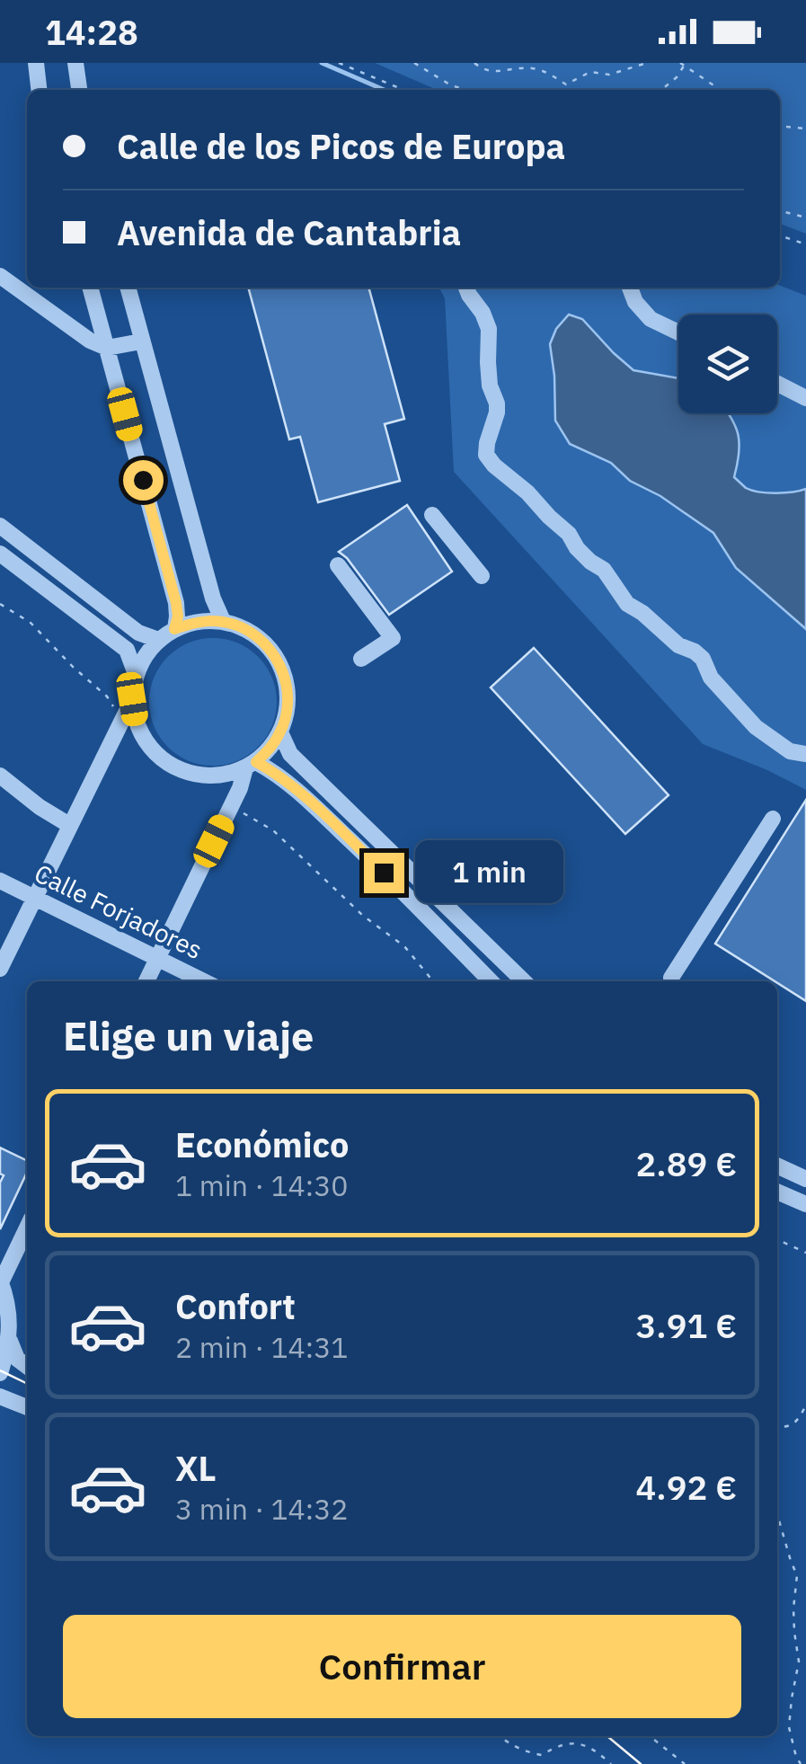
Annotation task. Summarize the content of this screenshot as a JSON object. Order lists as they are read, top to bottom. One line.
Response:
{"streets":{"street":["Calle Forjadores"]},"page":{"status":"14:28","banner":["Calle de los Picos de Europa","Avenida de Cantabria"],"bubble":"1 min","heading":"Elige un viaje","list":[{"name":"Económico","note":"1 min · 14:30","value":"2.89 €"},{"name":"Confort","note":"2 min · 14:31","value":"3.91 €"},{"name":"XL","note":"3 min · 14:32","value":"4.92 €"}],"buttons":"Confirmar"}}
